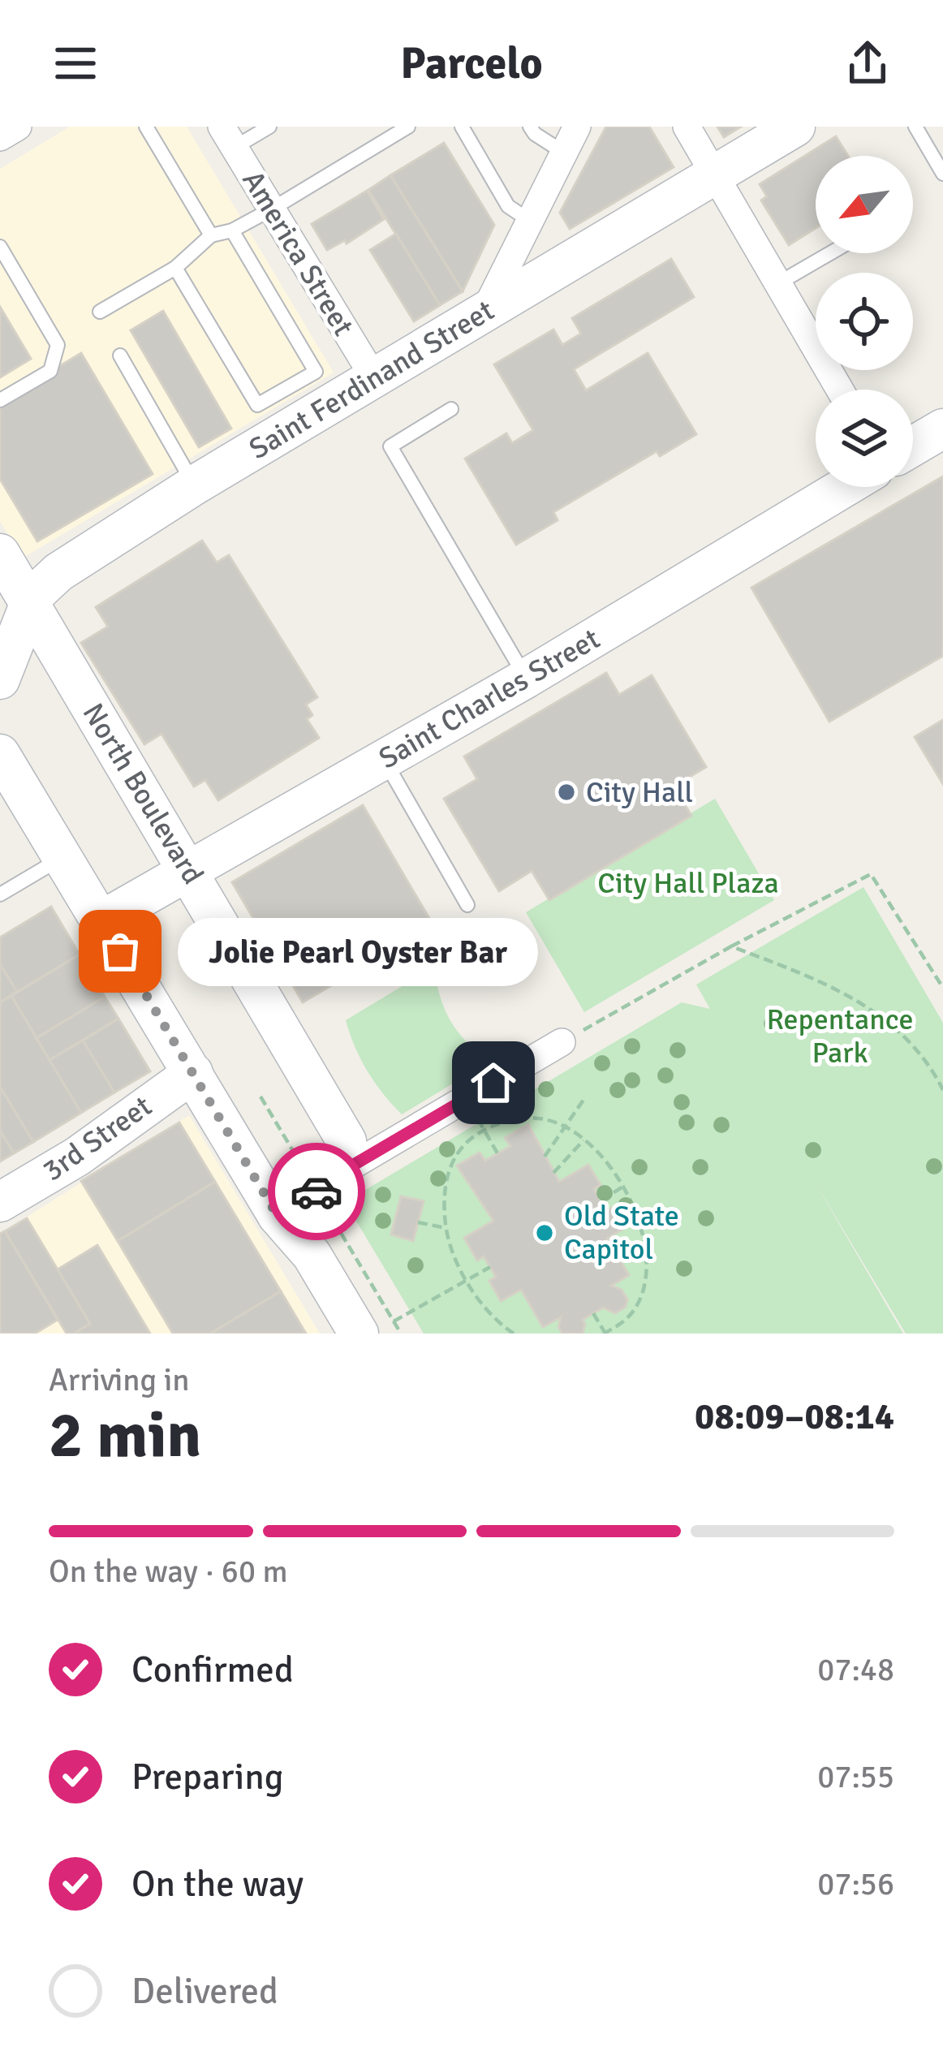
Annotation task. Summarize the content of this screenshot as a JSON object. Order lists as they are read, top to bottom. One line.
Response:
{"streets":{"street":["America Street","Saint Ferdinand Street","Saint Charles Street","North Boulevard","3rd Street"]},"crossings":[["America Street","Saint Ferdinand Street"],["Saint Ferdinand Street","North Boulevard"],["Saint Charles Street","North Boulevard"]],"parks":["City Hall Plaza","Repentance Park"],"places":["City Hall","Jolie Pearl Oyster Bar","Old State Capitol"],"north":"bottom left","page":{"header":"Parcelo","bubble":"Jolie Pearl Oyster Bar","heading":["2 min","Arriving in","08:09–08:14"],"bar":"On the way · 60 m","list":[["Confirmed","07:48"],["Preparing","07:55"],["On the way","07:56"],"Delivered"]}}
